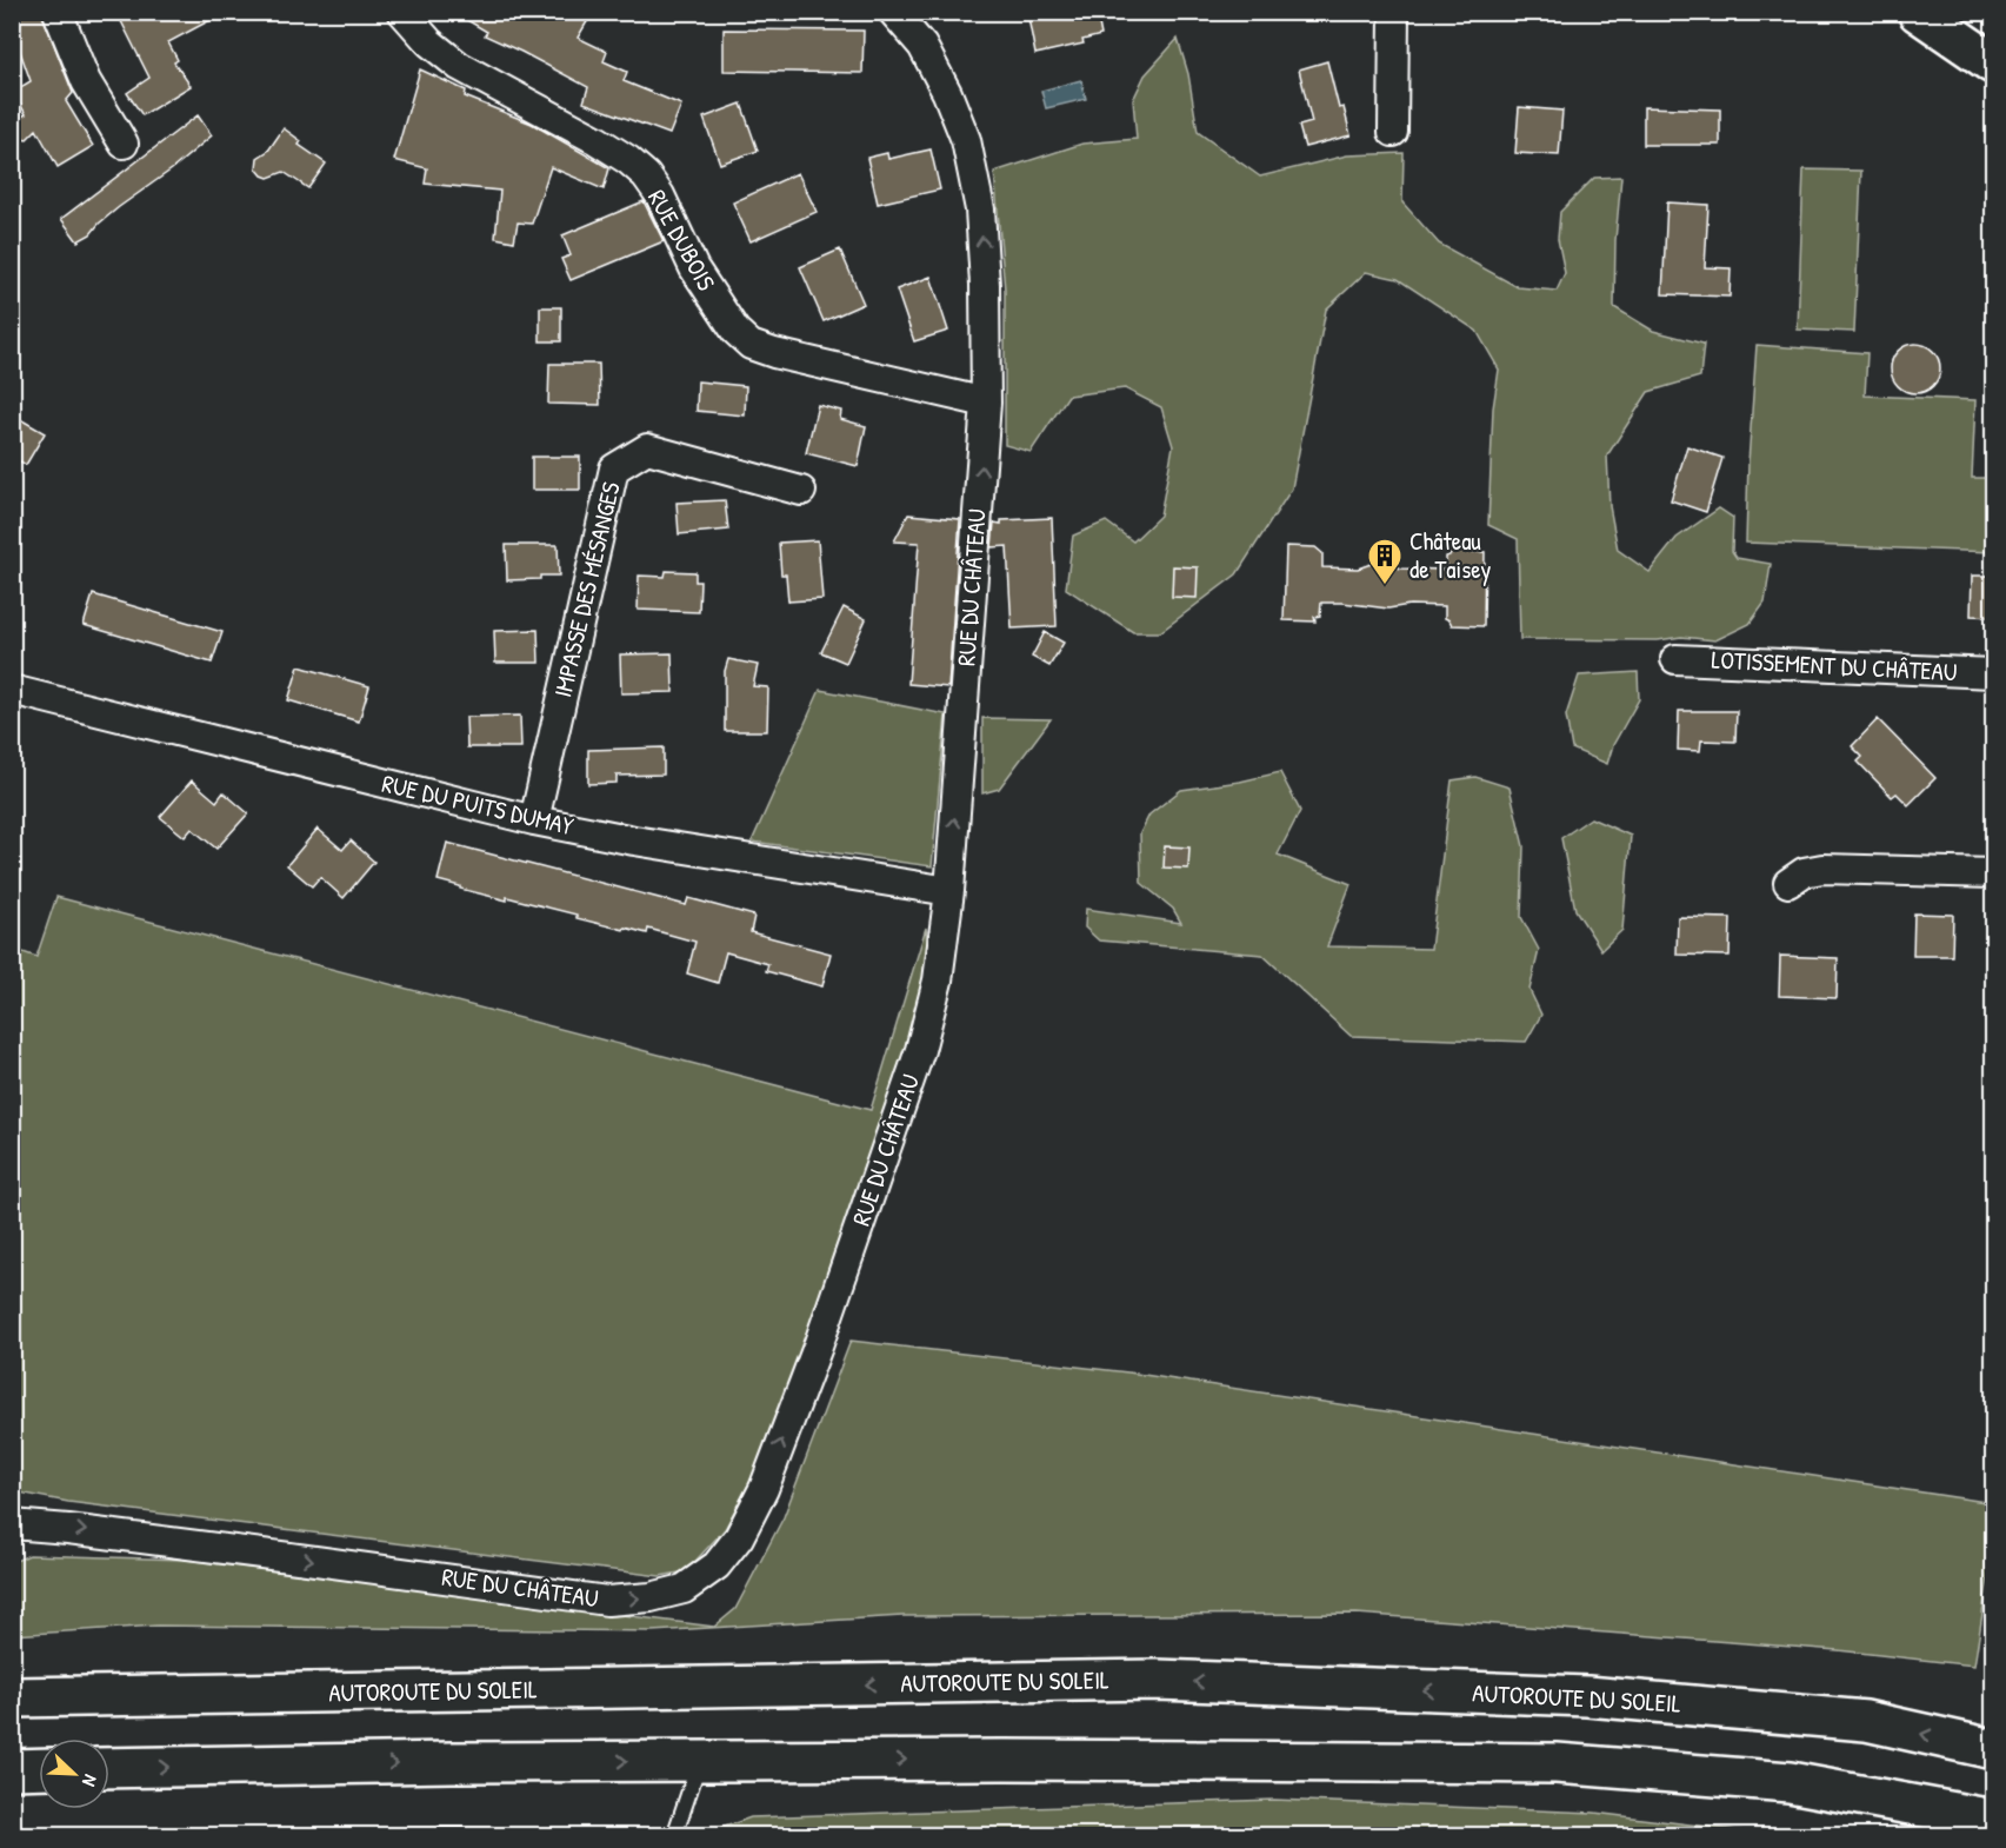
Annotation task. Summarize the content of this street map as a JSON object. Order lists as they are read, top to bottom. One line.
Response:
{"streets":{"main road":["AUTOROUTE DU SOLEIL"],"street":["RUE DUBOIS","RUE DU CHÂTEAU","IMPASSE DES MÉSANGES","LOTISSEMENT DU CHÂTEAU","RUE DU PUITS DUMAY"]},"crossings":[["RUE DUBOIS","RUE DU CHÂTEAU"],["RUE DU CHÂTEAU","RUE DU PUITS DUMAY"],["IMPASSE DES MÉSANGES","RUE DU PUITS DUMAY"]],"places":{"building":["Château de Taisey"]},"north":"bottom right"}
